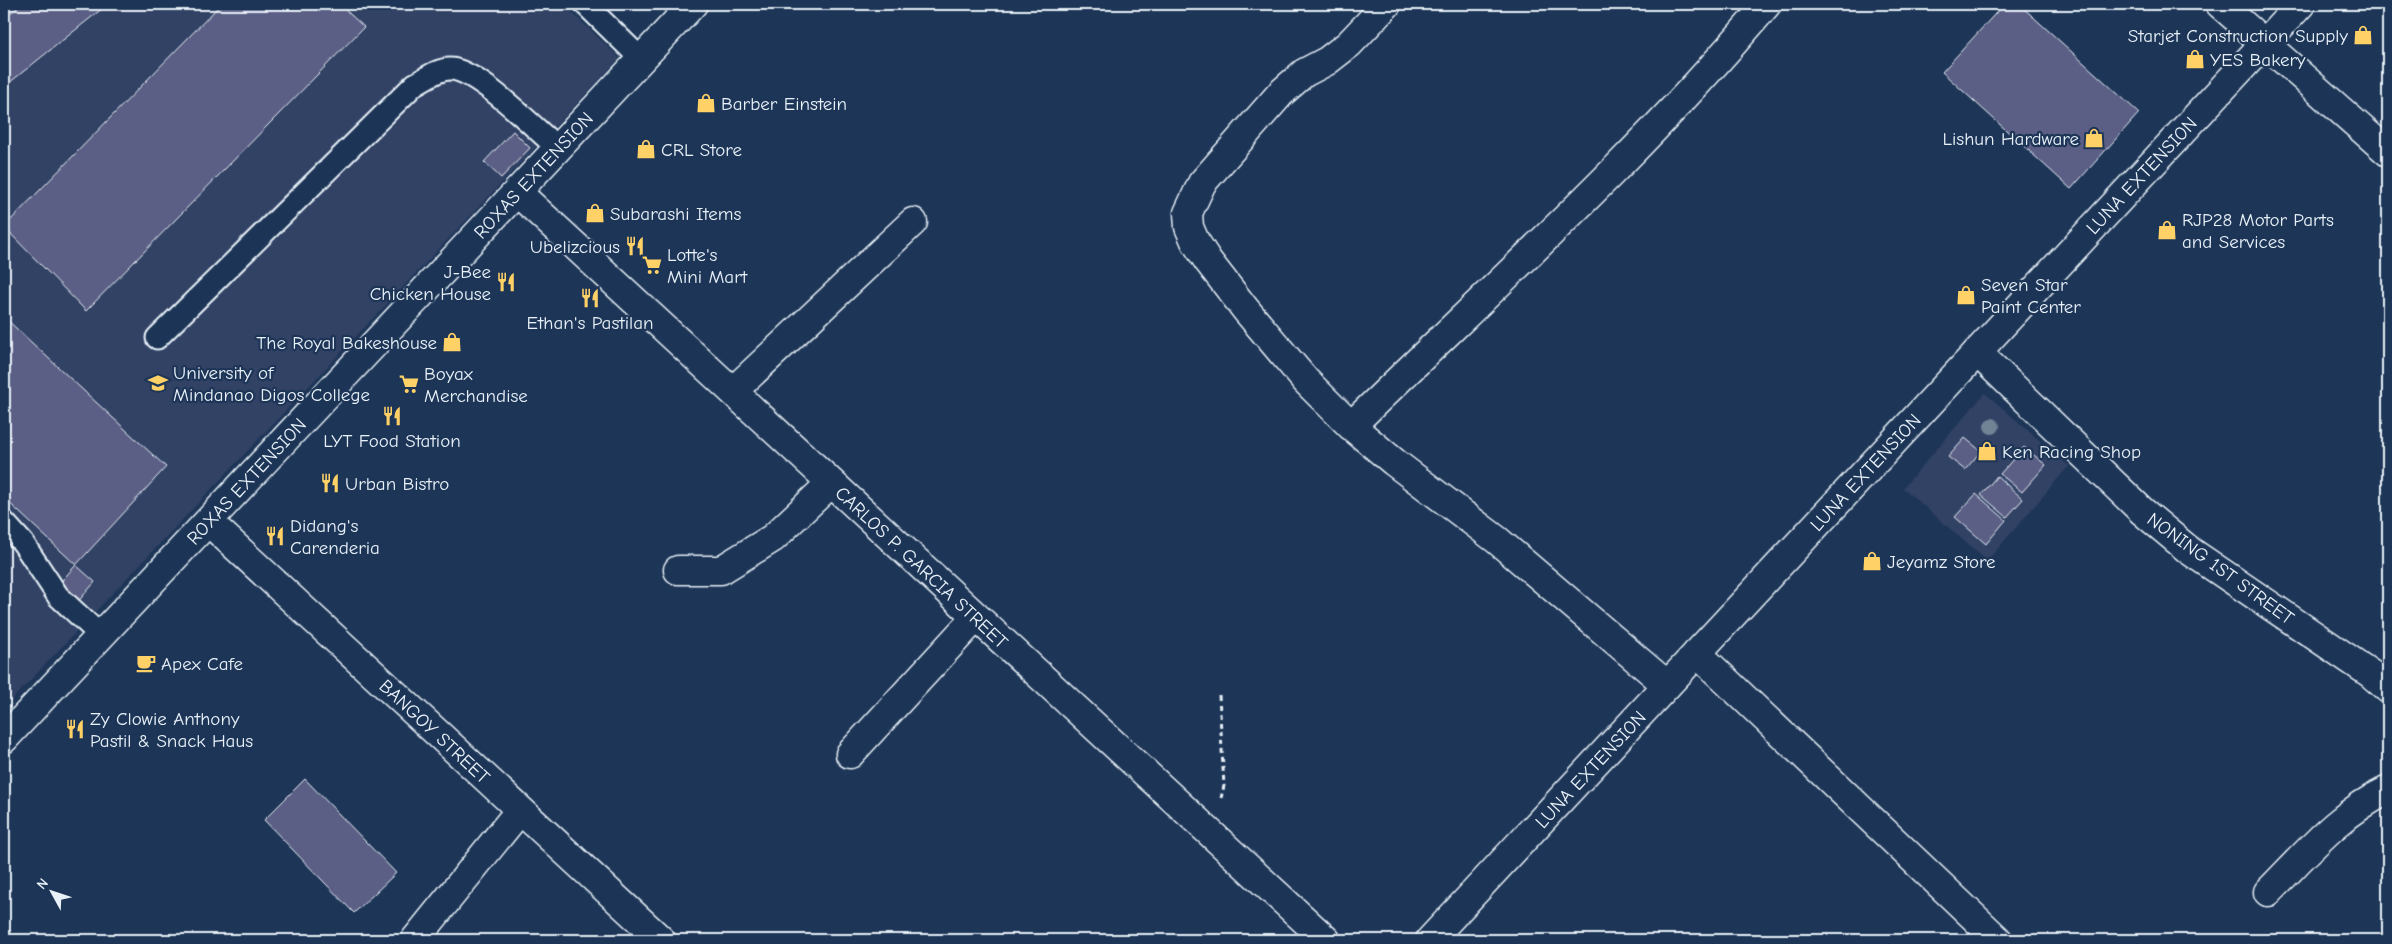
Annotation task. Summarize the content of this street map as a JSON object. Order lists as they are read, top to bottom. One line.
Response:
{"streets":{"street":["ROXAS EXTENSION","LUNA EXTENSION","CARLOS P. GARCIA STREET","NONING 1ST STREET","BANGOY STREET"]},"crossings":[["ROXAS EXTENSION","CARLOS P. GARCIA STREET"],["ROXAS EXTENSION","BANGOY STREET"],["LUNA EXTENSION","NONING 1ST STREET"]],"places":{"shop":["Starjet Construction Supply","YES Bakery","Barber Einstein","Lishun Hardware","CRL Store","Subarashi Items","RJP28 Motor Parts and Services","Seven Star Paint Center","The Royal Bakeshouse","Ken Racing Shop","Jeyamz Store"],"restaurant":["Ubelizcious","J-Bee Chicken House","Ethan's Pastilan","LYT Food Station","Urban Bistro","Didang's Carenderia","Zy Clowie Anthony Pastil & Snack Haus"],"supermarket":["Lotte's Mini Mart","Boyax Merchandise"],"school or university":["University of Mindanao Digos College"],"cafe":["Apex Cafe"]},"north":"top left"}
